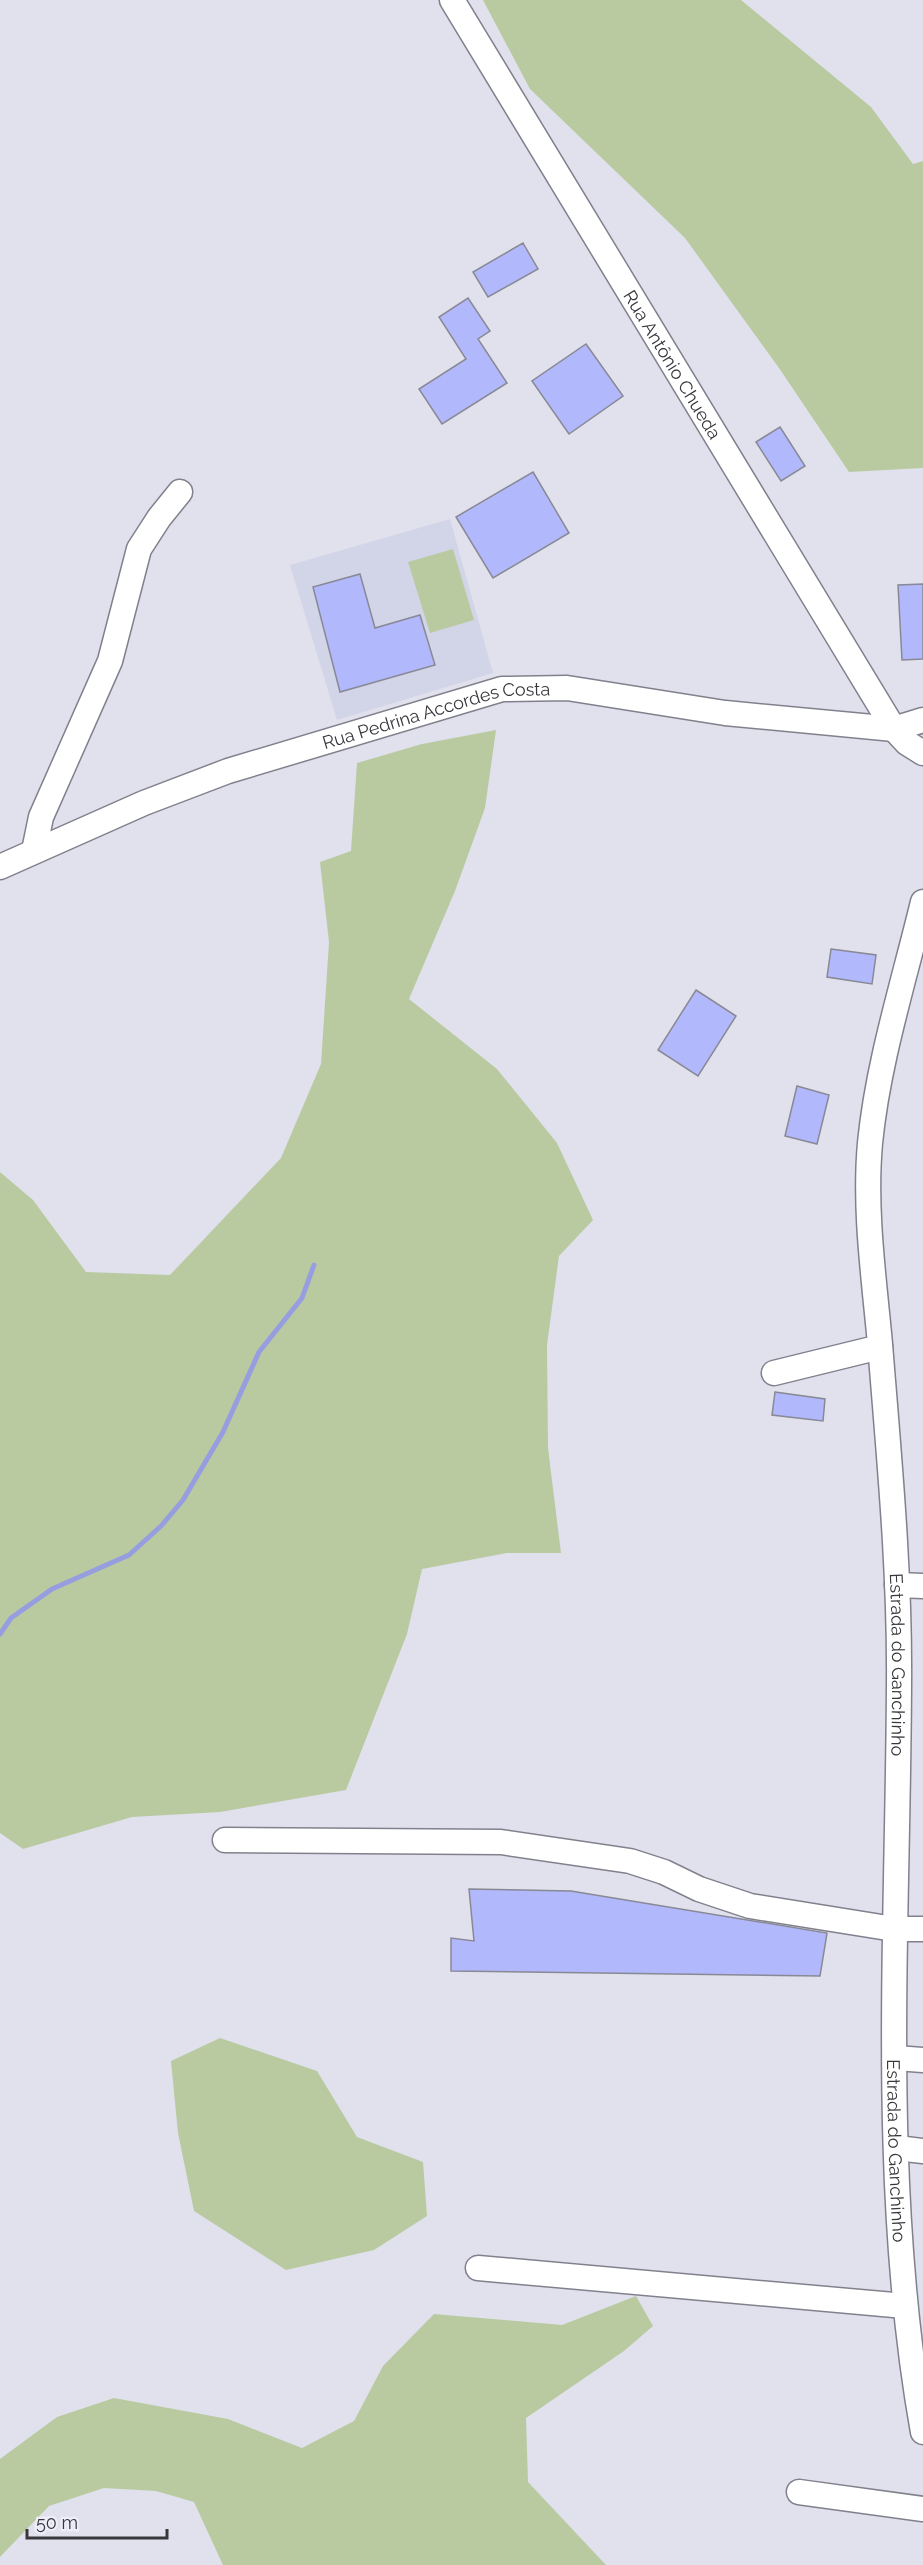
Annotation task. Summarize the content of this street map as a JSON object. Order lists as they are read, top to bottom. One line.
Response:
{"streets":{"street":["Rua Antônio Chueda","Rua Pedrina Accordes Costa","Estrada do Ganchinho"]},"crossings":[["Rua Antônio Chueda","Rua Pedrina Accordes Costa"]],"scale_bar":"50 m"}
